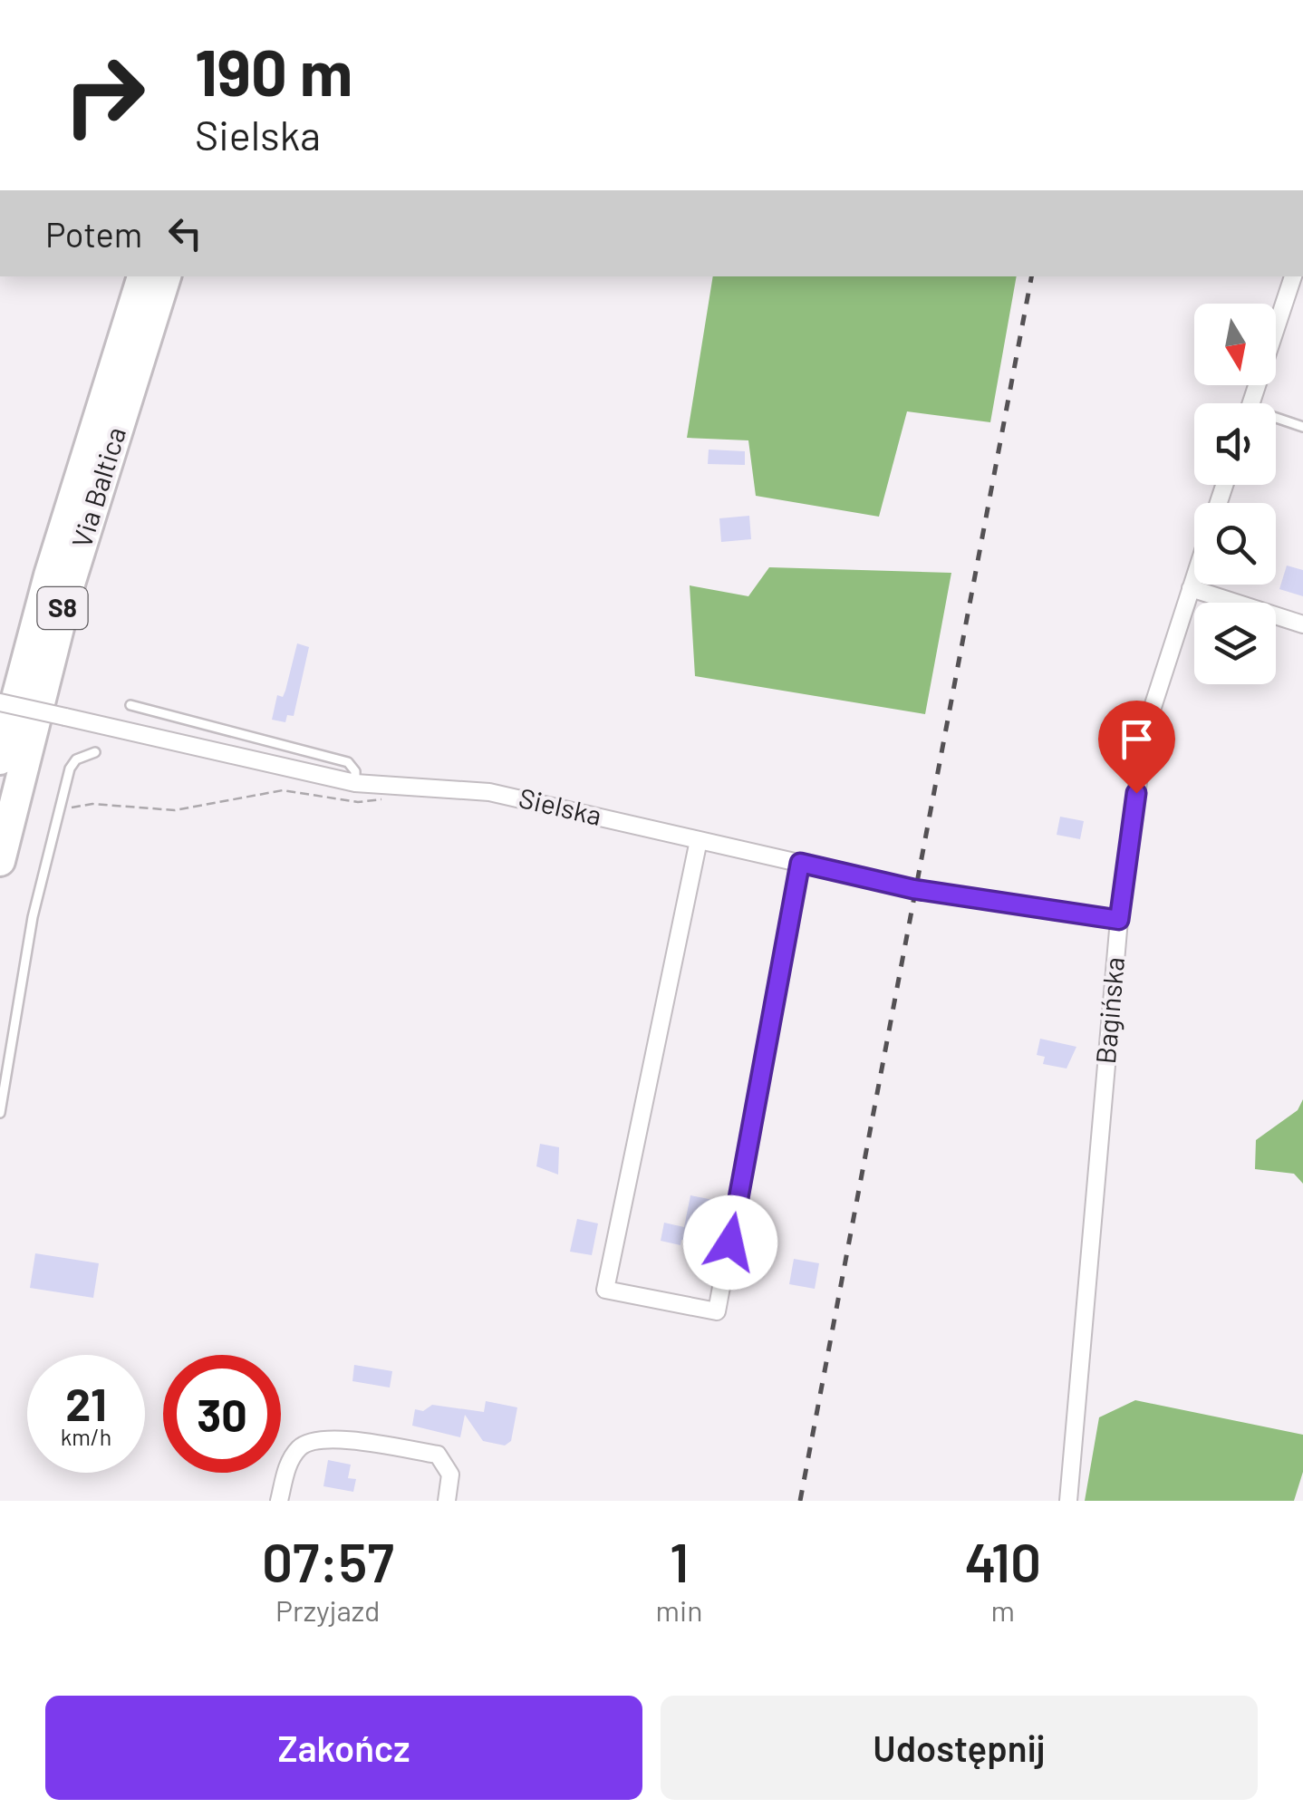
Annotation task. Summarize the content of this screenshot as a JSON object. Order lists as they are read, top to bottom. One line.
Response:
{"streets":{"highway":["Via Baltica","S8"],"street":["Sielska","Bagińska"]},"crossings":[["Sielska","Bagińska"]],"north":"bottom","page":{"turn":["190 m","Sielska"],"then":"Potem","speed":"21 km/h","limit":"30","eta":["07:57","Przyjazd","1","min","410","m"],"buttons":["Zakończ","Udostępnij"]}}
